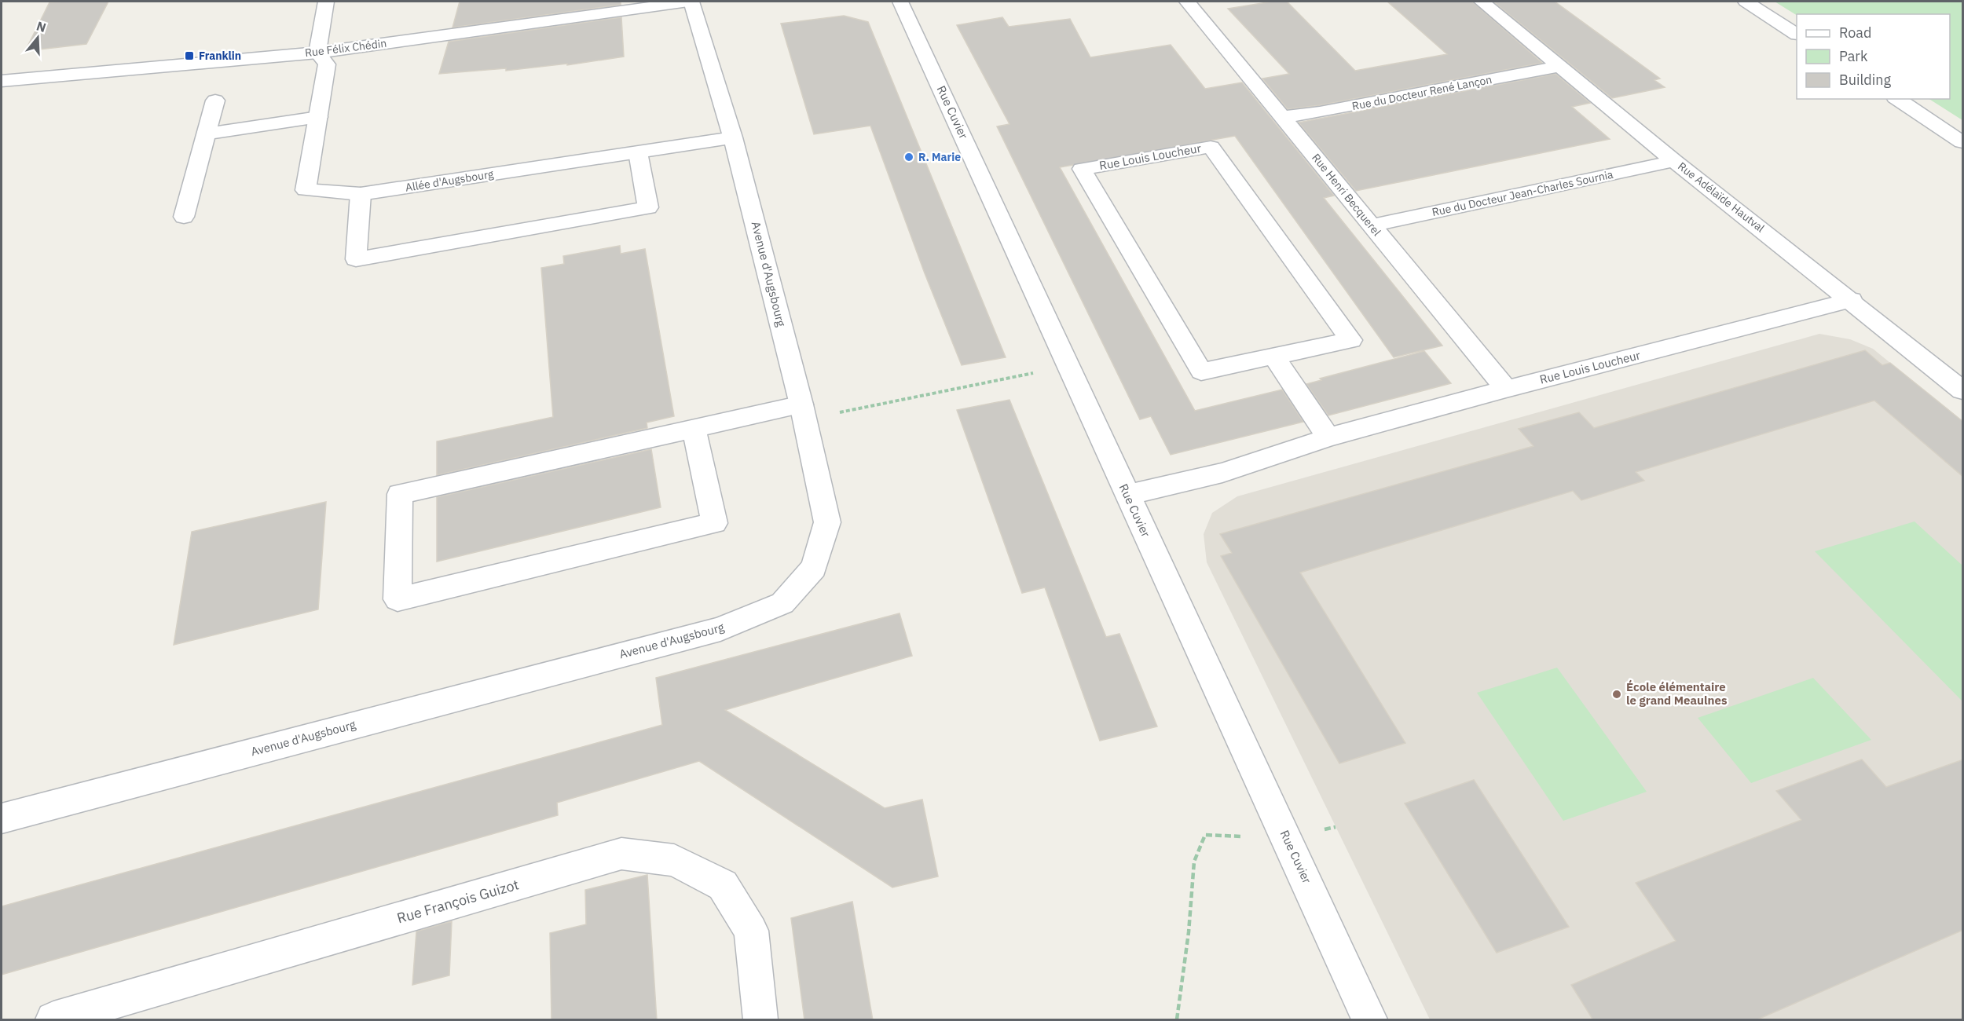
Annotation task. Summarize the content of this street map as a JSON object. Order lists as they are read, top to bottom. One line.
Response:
{"streets":{"street":["Rue Félix Chédin","Rue du Docteur René Lançon","Rue Cuvier","Rue Louis Loucheur","Allée d'Augsbourg","Rue du Docteur Jean-Charles Sournia","Rue Henri Becquerel","Rue Adélaïde Hautval","Avenue d'Augsbourg","Rue François Guizot"]},"crossings":[["Rue Félix Chédin","Allée d'Augsbourg"],["Rue Félix Chédin","Avenue d'Augsbourg"],["Rue du Docteur René Lançon","Rue Henri Becquerel"],["Rue du Docteur René Lançon","Rue Adélaïde Hautval"],["Rue Cuvier","Rue Louis Loucheur"],["Rue Louis Loucheur","Rue Henri Becquerel"],["Rue Louis Loucheur","Rue Adélaïde Hautval"],["Allée d'Augsbourg","Avenue d'Augsbourg"],["Rue du Docteur Jean-Charles Sournia","Rue Henri Becquerel"],["Rue du Docteur Jean-Charles Sournia","Rue Adélaïde Hautval"]],"places":{"transit":["Franklin"],"other":["R. Marie","École élémentaire le grand Meaulnes"]},"legend":["Road","Park","Building"],"north":"top"}
